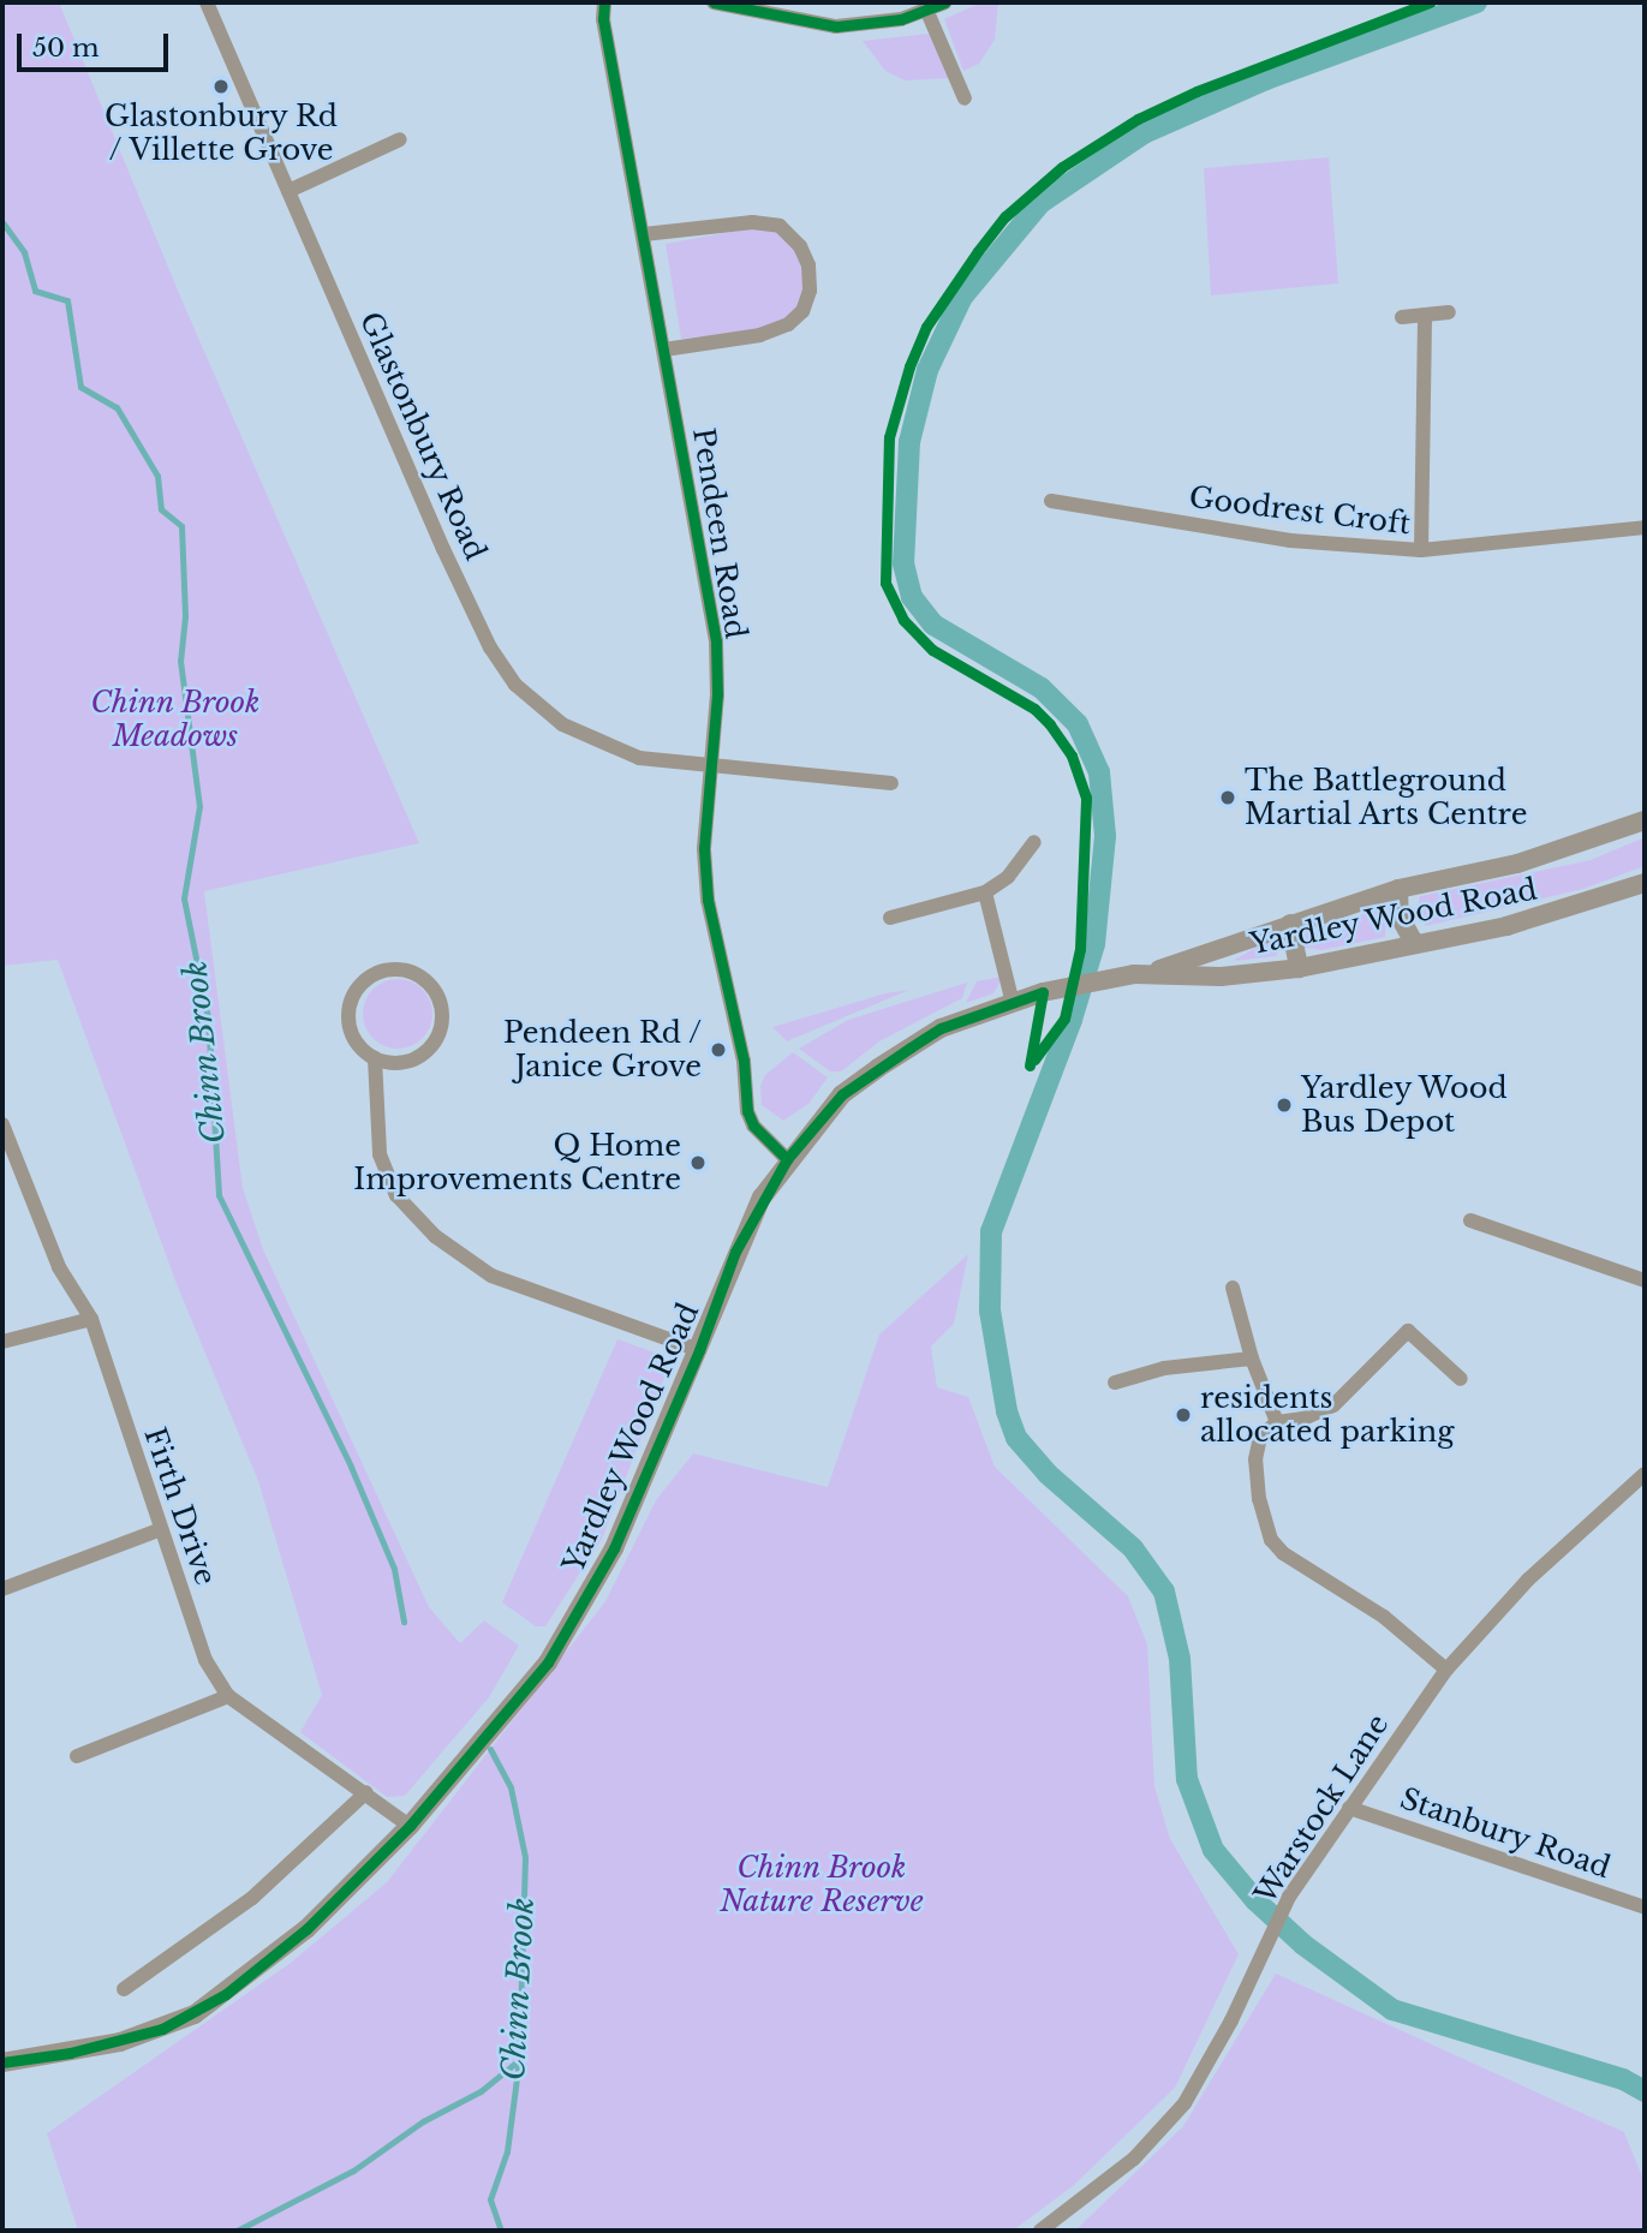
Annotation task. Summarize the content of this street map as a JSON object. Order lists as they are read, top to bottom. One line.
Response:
{"streets":{"street":["Glastonbury Road","Goodrest Croft","Pendeen Road","Yardley Wood Road","Firth Drive","Warstock Lane","Stanbury Road"]},"crossings":[["Glastonbury Road","Pendeen Road"],["Pendeen Road","Yardley Wood Road"],["Yardley Wood Road","Firth Drive"],["Warstock Lane","Stanbury Road"]],"water":["Chinn Brook"],"parks":["Chinn Brook Meadows","Chinn Brook Nature Reserve"],"places":["Glastonbury Rd / Villette Grove","The Battleground Martial Arts Centre","Pendeen Rd / Janice Grove","Yardley Wood Bus Depot","Q Home Improvements Centre","residents allocated parking"],"scale_bar":"50 m"}
